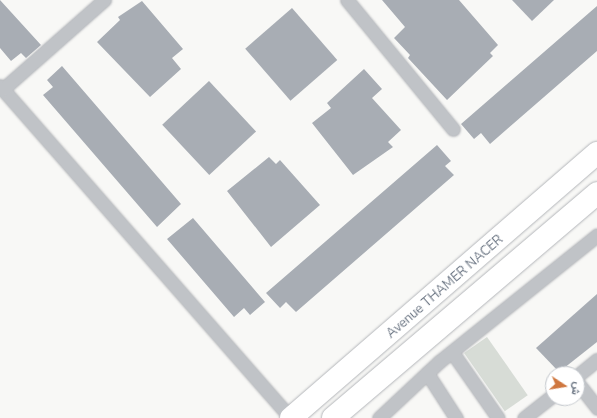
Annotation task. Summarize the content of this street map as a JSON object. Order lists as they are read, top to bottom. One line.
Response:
{"streets":{"highway":["Avenue THAMER NACER"]},"north":"right"}
